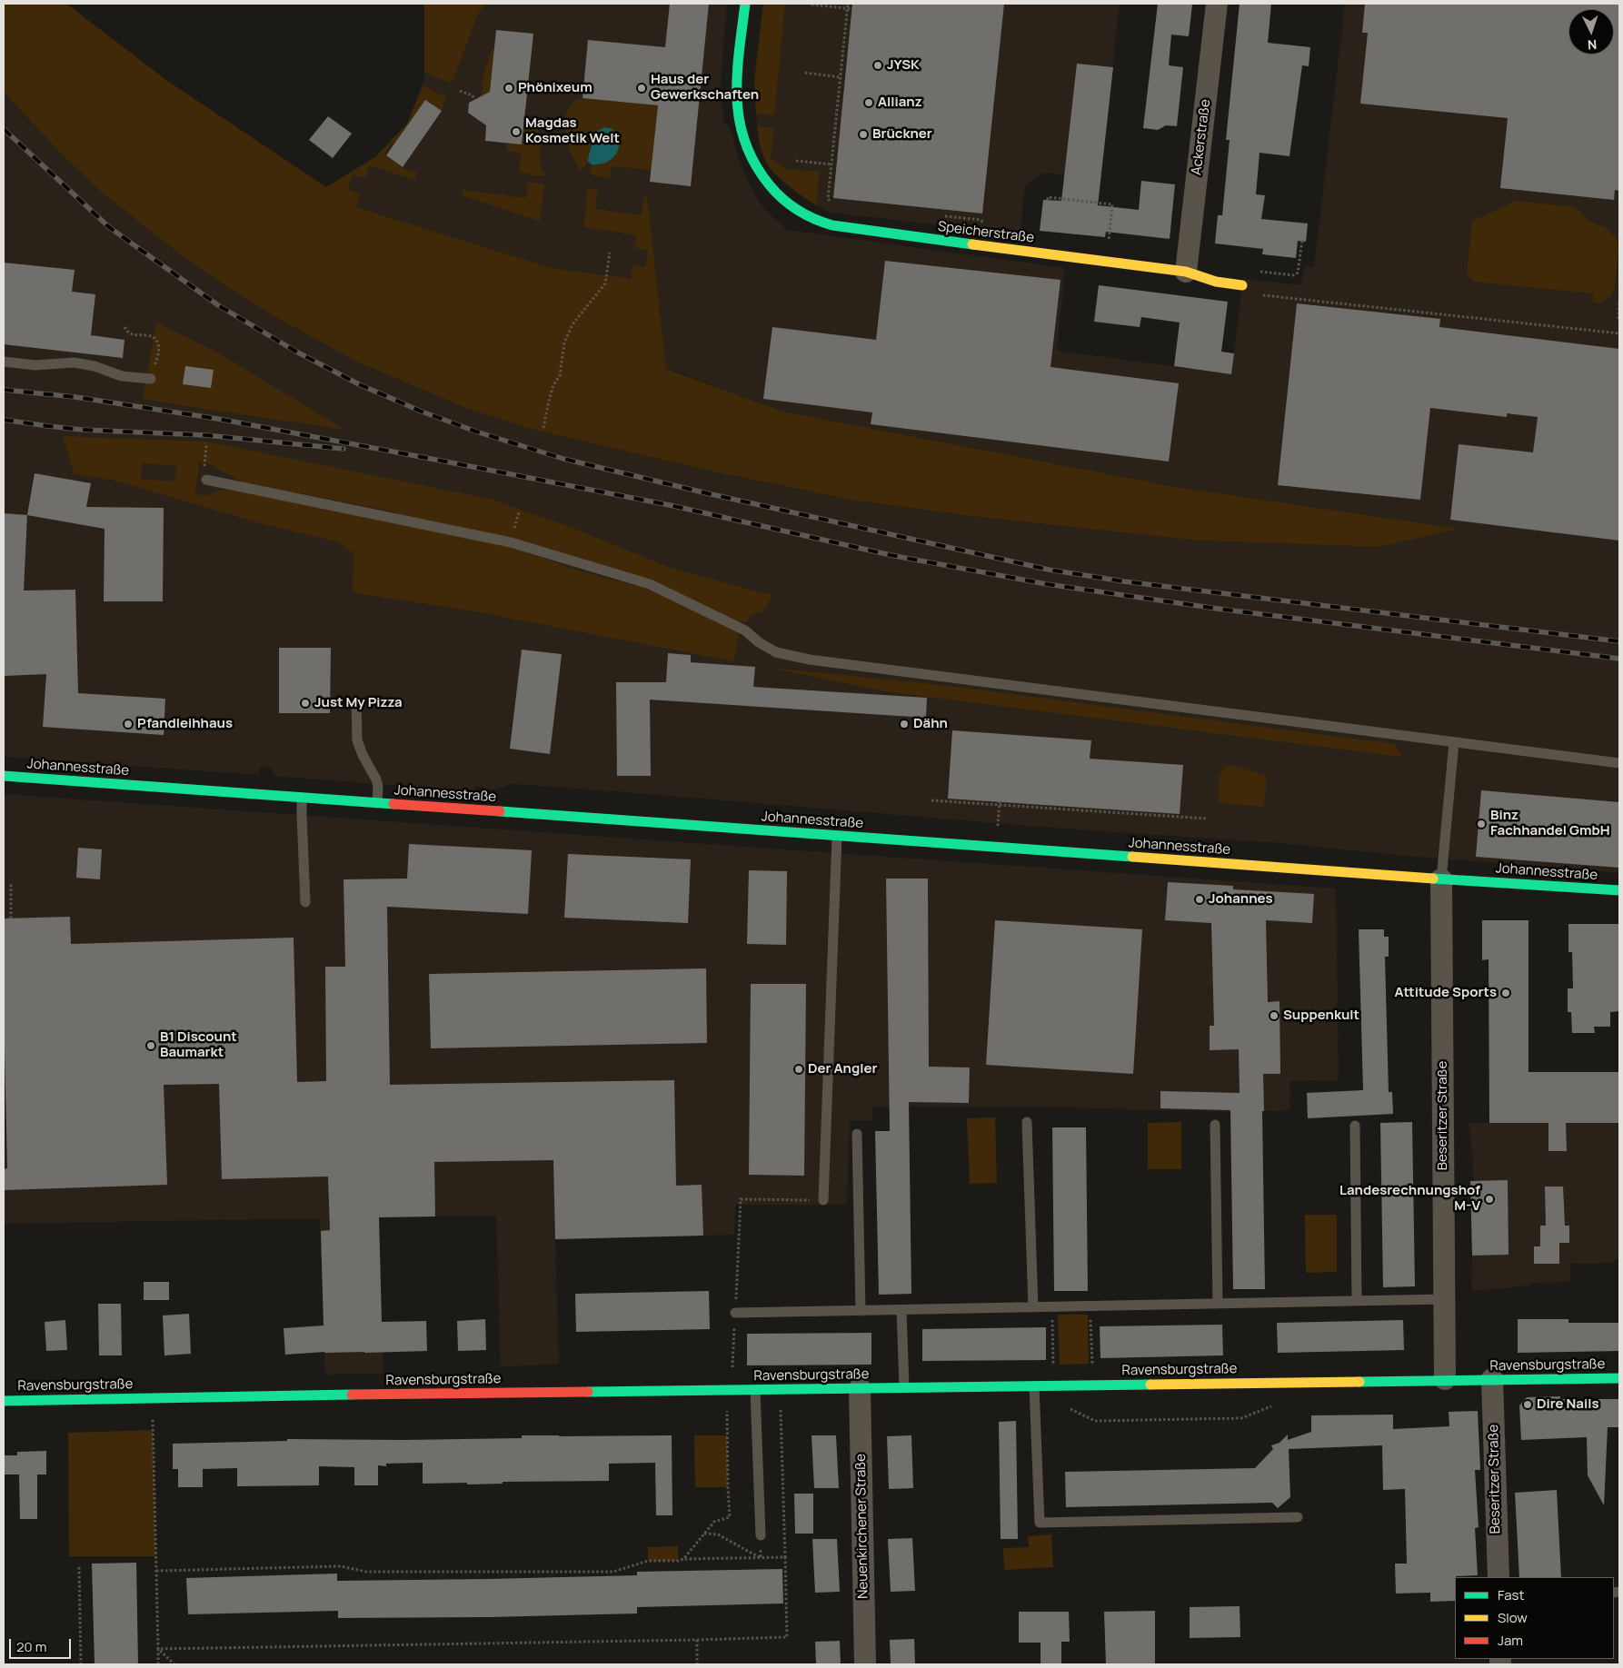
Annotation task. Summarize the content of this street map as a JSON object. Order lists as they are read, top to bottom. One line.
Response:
{"streets":{"street":["Ackerstraße","Speicherstraße","Johannesstraße","Beseritzer Straße","Ravensburgstraße","Neuenkirchener Straße"]},"crossings":[["Ackerstraße","Speicherstraße"],["Johannesstraße","Beseritzer Straße"],["Beseritzer Straße","Ravensburgstraße"],["Ravensburgstraße","Neuenkirchener Straße"]],"places":["JYSK","Phönixeum","Haus der Gewerkschaften","Allianz","Magdas Kosmetik Welt","Brückner","Just My Pizza","Pfandleihhaus","Dähn","Binz Fachhandel GmbH","Johannes","Attitude Sports","Suppenkult","B1 Discount Baumarkt","Der Angler","Landesrechnungshof M-V","Dire Nails"],"legend":["Fast","Slow","Jam"],"scale_bar":"20 m","north":"bottom"}
